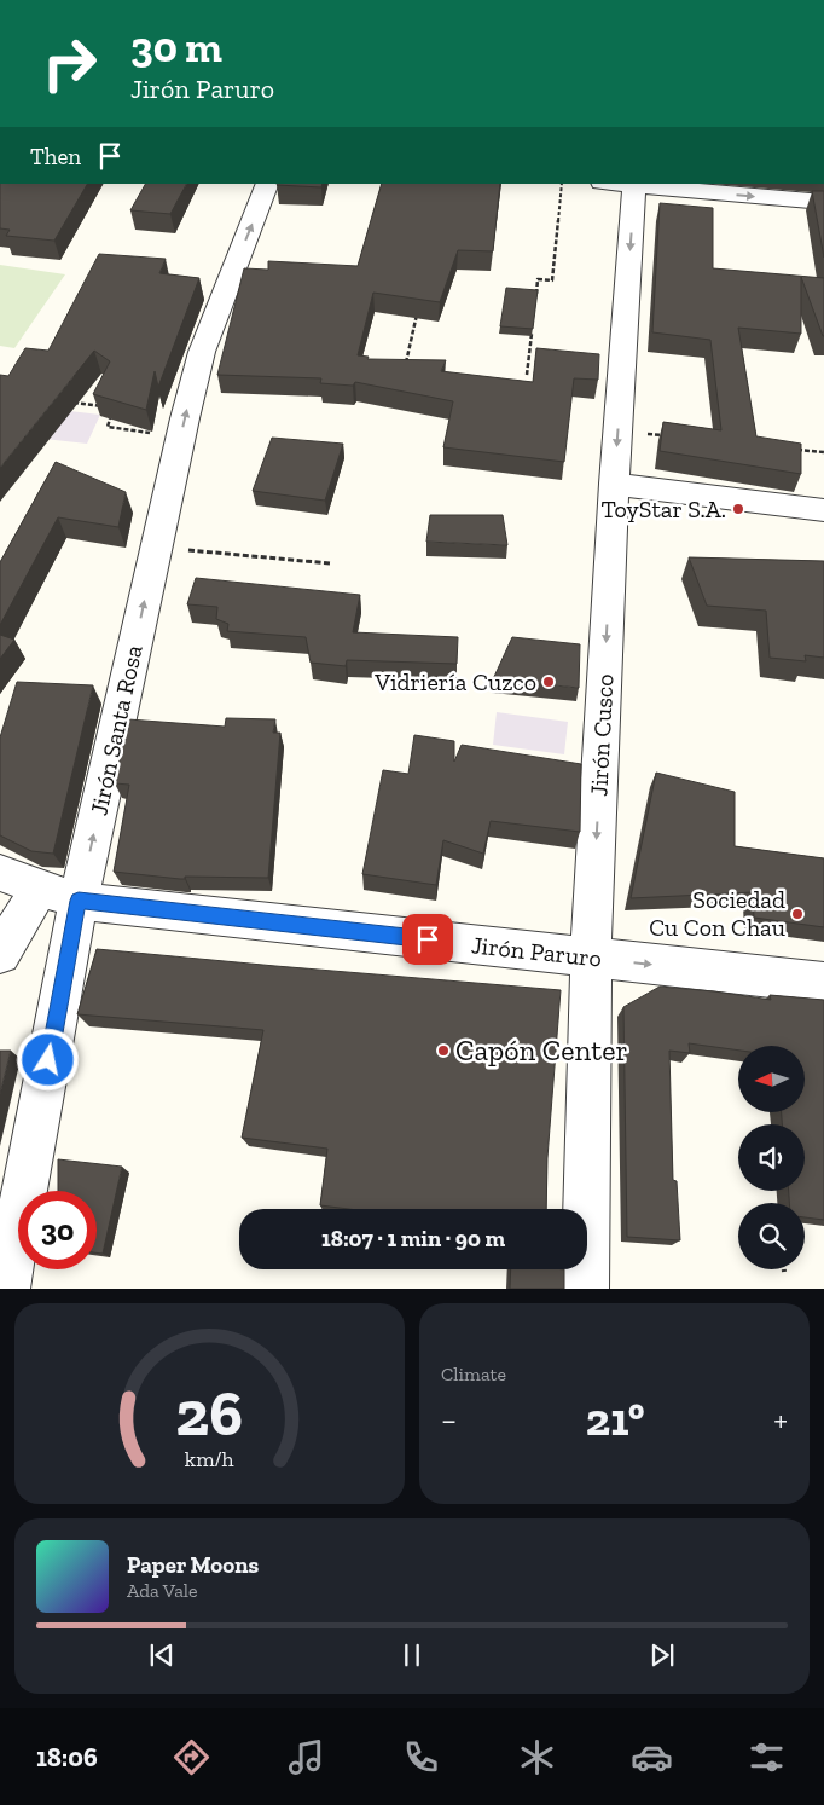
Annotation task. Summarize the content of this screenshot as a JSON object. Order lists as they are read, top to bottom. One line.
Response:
{"streets":{"street":["Jirón Santa Rosa","Jirón Cusco","Jirón Paruro"]},"crossings":[["Jirón Santa Rosa","Jirón Paruro"],["Jirón Cusco","Jirón Paruro"]],"one_way":["Jirón Santa Rosa","Jirón Cusco"],"places":["ToyStar S.A.","Vidriería Cuzco","Sociedad Cu Con Chau","Capón Center"],"north":"left","page":{"turn":["30 m","Jirón Paruro"],"then":"Then","limit":"30","trip":"18:07 · 1 min · 90 m","tile":"Climate","heat":["−","21°","+"],"song":["Paper Moons","Ada Vale"],"tabs":"18:06","gauge":["26","km/h"]}}
